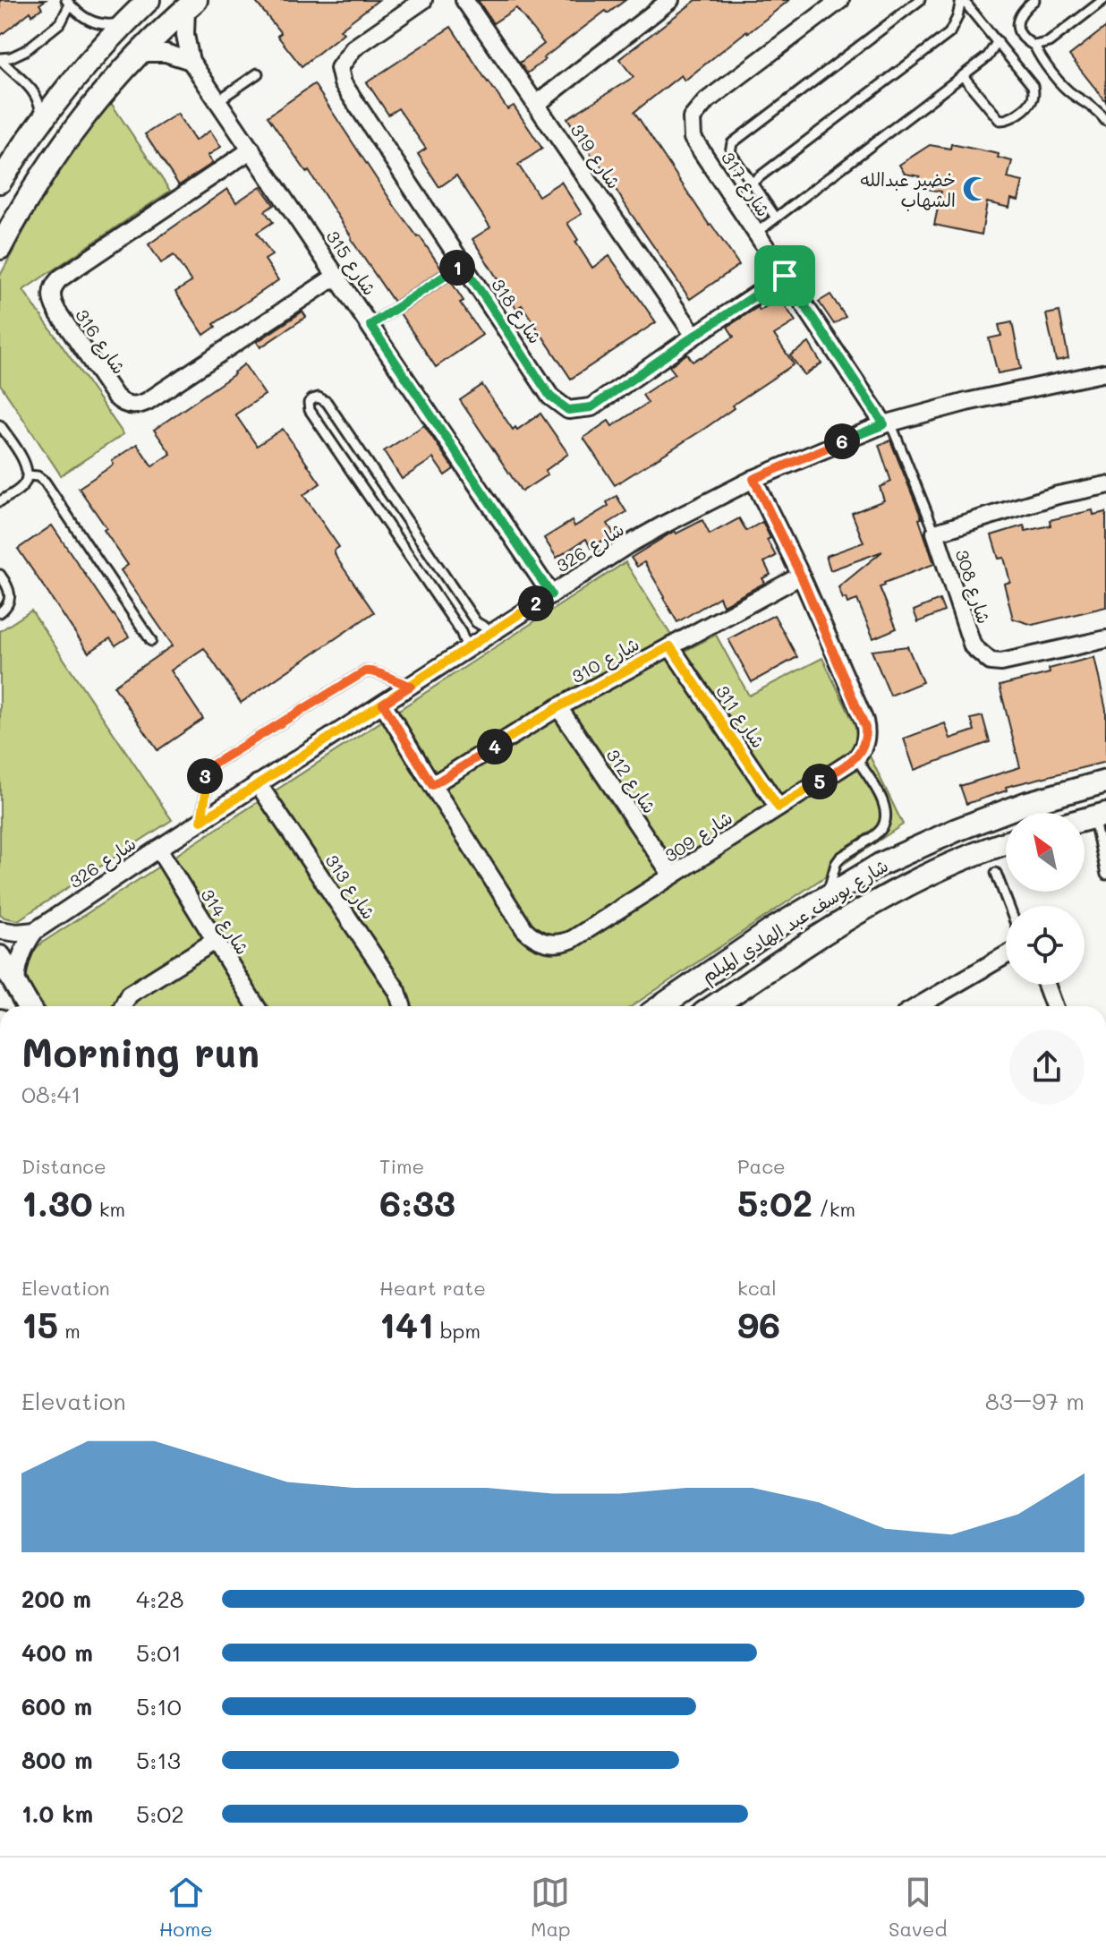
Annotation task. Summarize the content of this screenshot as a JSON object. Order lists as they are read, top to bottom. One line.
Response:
{"streets":{"street":["شارع 319","شارع 317","شارع 315","شارع 318","شارع 316","شارع 326","شارع 308","شارع 310","شارع 311","شارع 312","شارع 309","شارع 313","شارع يوسف عبد الهادي الميلم","شارع 314"]},"crossings":[["شارع 319","شارع 318"],["شارع 317","شارع 318"],["شارع 317","شارع 326"],["شارع 315","شارع 316"],["شارع 315","شارع 326"],["شارع 326","شارع 309"],["شارع 326","شارع 313"],["شارع 326","شارع 314"],["شارع 310","شارع 311"],["شارع 310","شارع 312"],["شارع 310","شارع 309"],["شارع 311","شارع 309"],["شارع 312","شارع 309"]],"places":{"mosque":["خضير عبدالله الشهاب"]},"north":"top left","page":{"pins":["1","6","2","4","3","5"],"heading":["Morning run","08:41"],"stats":[["Distance","1.30 km"],["Time","6:33"],["Pace","5:02 /km"],["Elevation","15 m"],["Heart rate","141 bpm"],["kcal","96"]],"chart":["Elevation","83–97 m"],"list":[{"name":"200 m","note":"4:28"},{"name":"400 m","note":"5:01"},{"name":"600 m","note":"5:10"},{"name":"800 m","note":"5:13"},{"name":"1.0 km","note":"5:02"}],"tabs":["Home","Map","Saved"]}}
